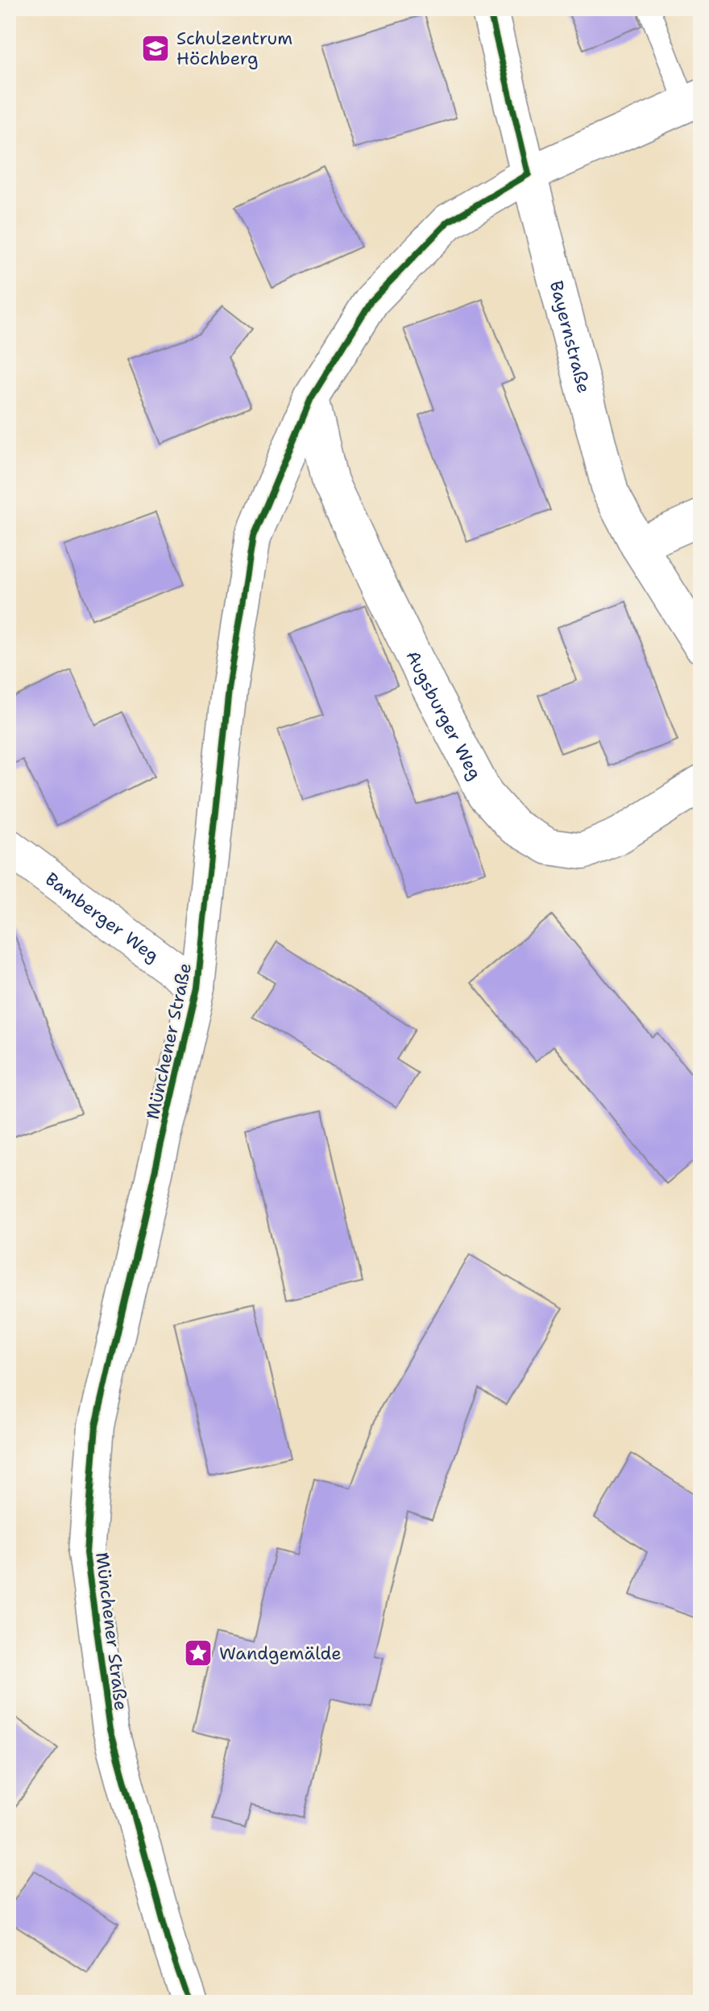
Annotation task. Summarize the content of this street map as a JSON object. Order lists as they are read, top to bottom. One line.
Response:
{"streets":{"street":["Bayernstraße","Augsburger Weg","Bamberger Weg","Münchener Straße"]},"crossings":[["Bayernstraße","Münchener Straße"],["Augsburger Weg","Münchener Straße"],["Bamberger Weg","Münchener Straße"]],"places":{"school or university":["Schulzentrum Höchberg"],"place":["Wandgemälde"]}}
